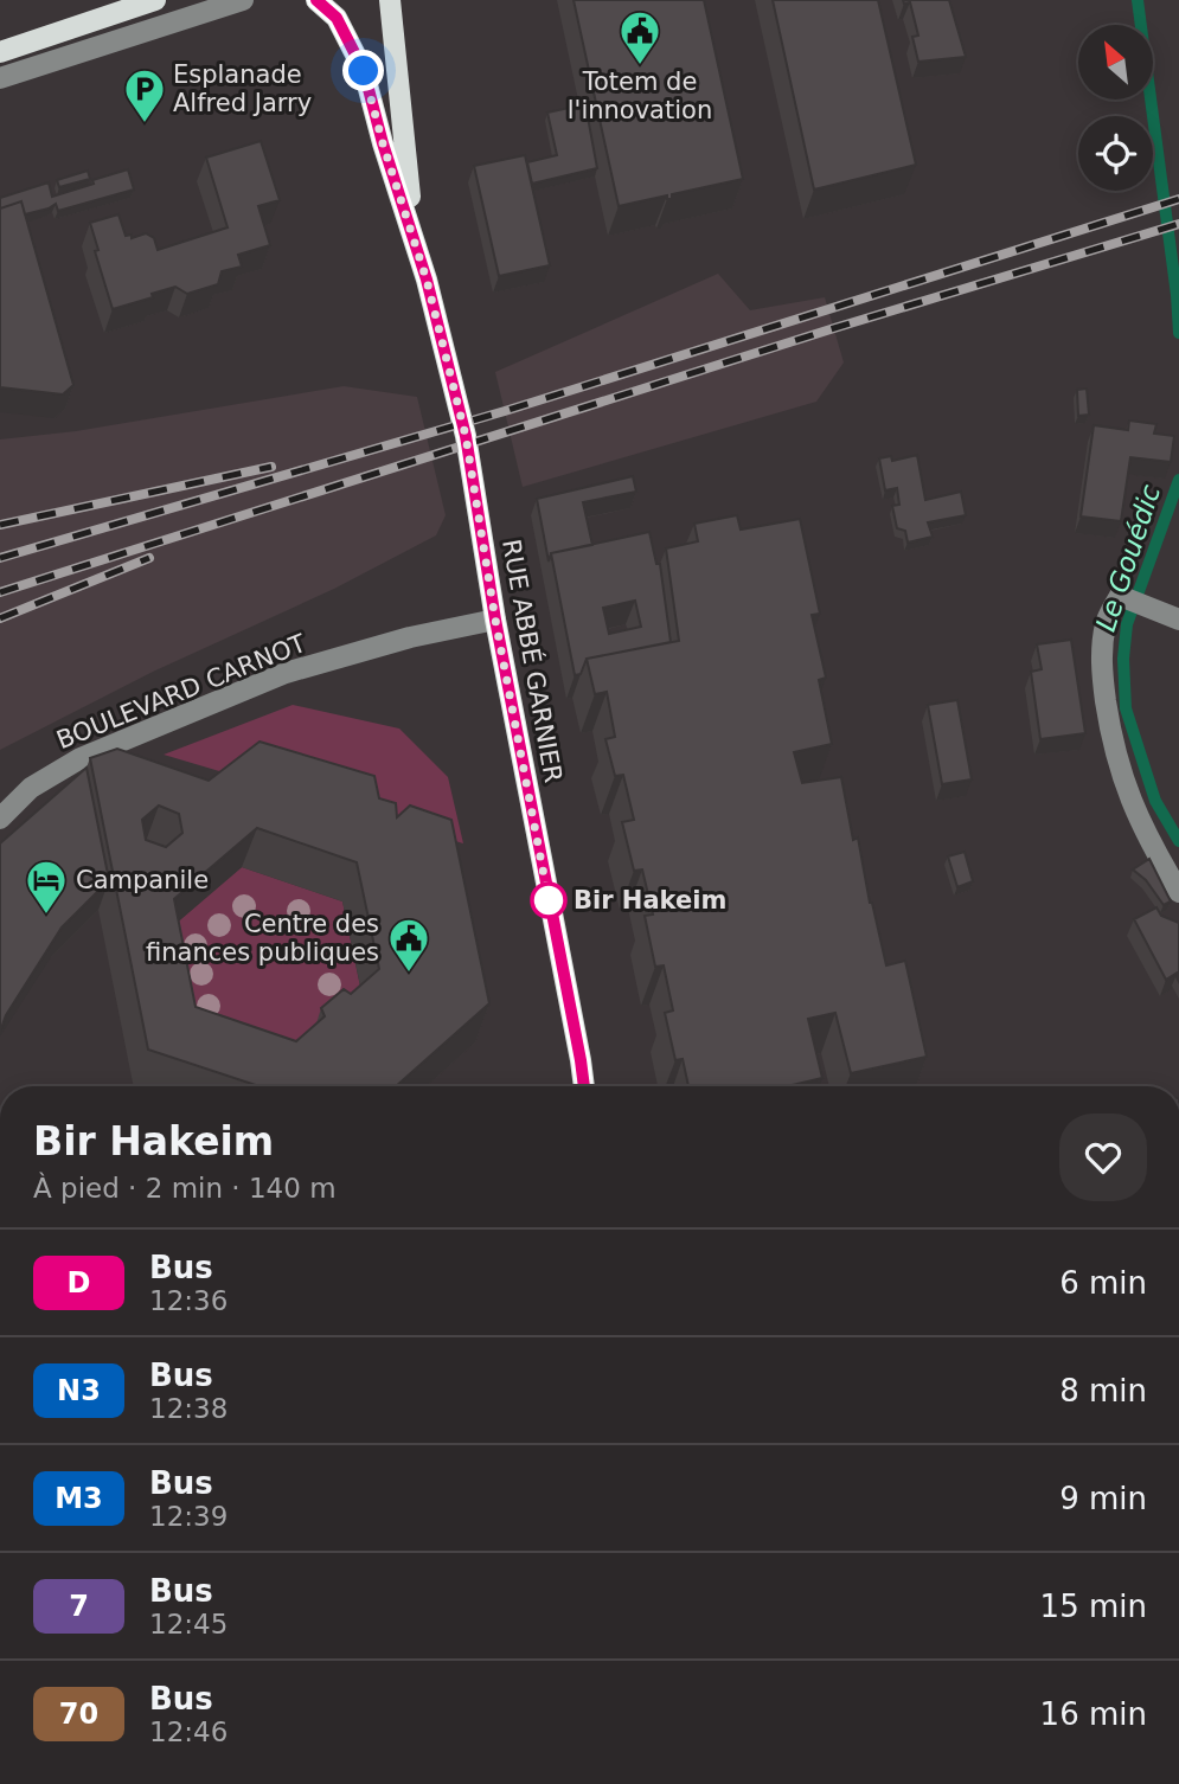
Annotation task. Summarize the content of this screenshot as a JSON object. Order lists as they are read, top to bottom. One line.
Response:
{"streets":{"main road":["RUE ABBÉ GARNIER"],"street":["BOULEVARD CARNOT"]},"crossings":[["RUE ABBÉ GARNIER","BOULEVARD CARNOT"]],"water":["Le Gouédic"],"places":{"public building":["Totem de l'innovation","Centre des finances publiques"],"parking":["Esplanade Alfred Jarry"],"other":["Bir Hakeim"],"hotel":["Campanile"]},"lines":["bus line D"],"north":"top left","page":{"heading":["Bir Hakeim","À pied · 2 min · 140 m"],"list":[{"mark":"D","name":"Bus","note":"12:36","value":"6 min"},{"mark":"N3","name":"Bus","note":"12:38","value":"8 min"},{"mark":"M3","name":"Bus","note":"12:39","value":"9 min"},{"mark":"7","name":"Bus","note":"12:45","value":"15 min"},{"mark":"70","name":"Bus","note":"12:46","value":"16 min"}]}}
